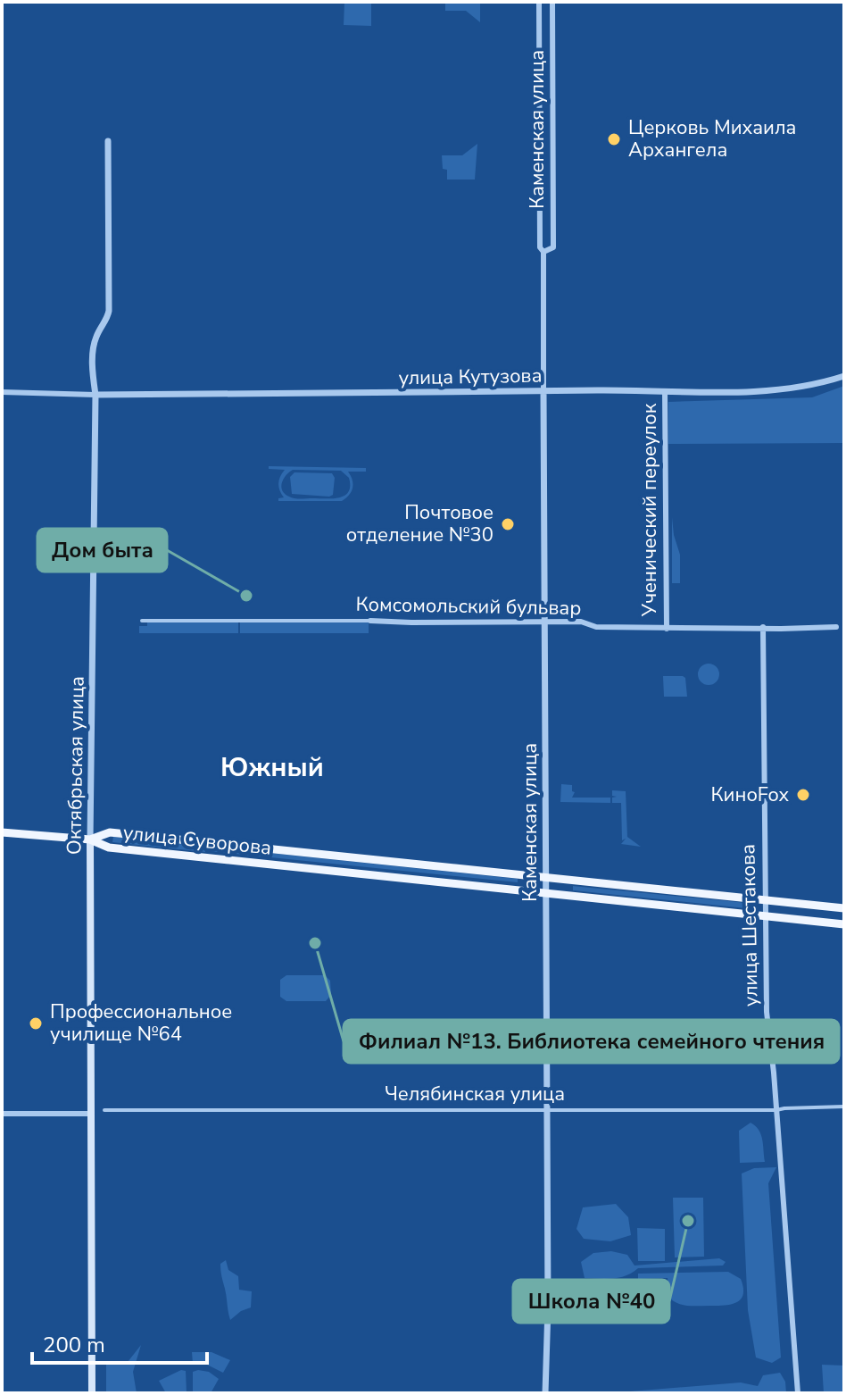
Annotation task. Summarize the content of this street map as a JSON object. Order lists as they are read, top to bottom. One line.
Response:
{"streets":{"main road":["Октябрьская улица","улица Суворова"],"street":["Каменская улица","улица Кутузова","Ученический переулок","Комсомольский бульвар","улица Шестакова","Челябинская улица"]},"crossings":[["Каменская улица","улица Кутузова"],["Каменская улица","Комсомольский бульвар"],["Каменская улица","улица Суворова"],["Каменская улица","Челябинская улица"],["улица Кутузова","Ученический переулок"],["улица Кутузова","Октябрьская улица"],["Ученический переулок","Комсомольский бульвар"],["Комсомольский бульвар","улица Шестакова"],["Октябрьская улица","улица Суворова"],["улица Суворова","улица Шестакова"],["улица Шестакова","Челябинская улица"]],"districts":["Южный"],"places":["Церковь Михаила Архангела","Почтовое отделение №30","Дом быта","КиноFox","Филиал №13. Библиотека семейного чтения","Профессиональное училище №64","Школа №40"],"scale_bar":"200 m"}
